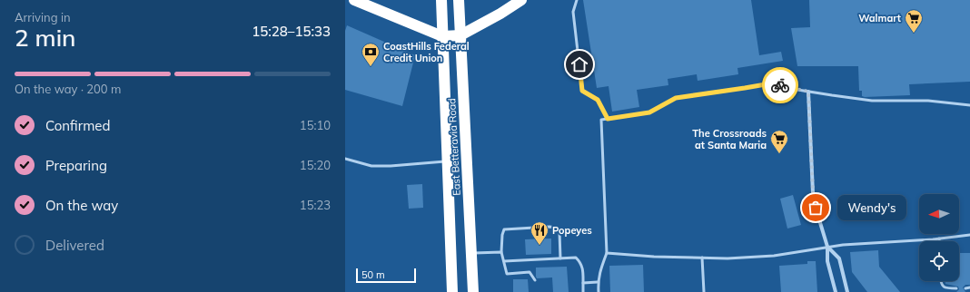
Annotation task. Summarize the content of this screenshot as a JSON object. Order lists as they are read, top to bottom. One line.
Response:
{"streets":{"highway":["East Betteravia Road"]},"places":{"supermarket":["Walmart","The Crossroads at Santa Maria"],"bank":["CoastHills Federal Credit Union"],"other":["Wendy's"],"restaurant":["Popeyes"]},"scale_bar":"50 m","north":"left","page":{"heading":["2 min","Arriving in","15:28–15:33"],"bar":"On the way · 200 m","list":[["Confirmed","15:10"],["Preparing","15:20"],["On the way","15:23"],"Delivered"],"bubble":"Wendy's","scale":"50 m"}}
